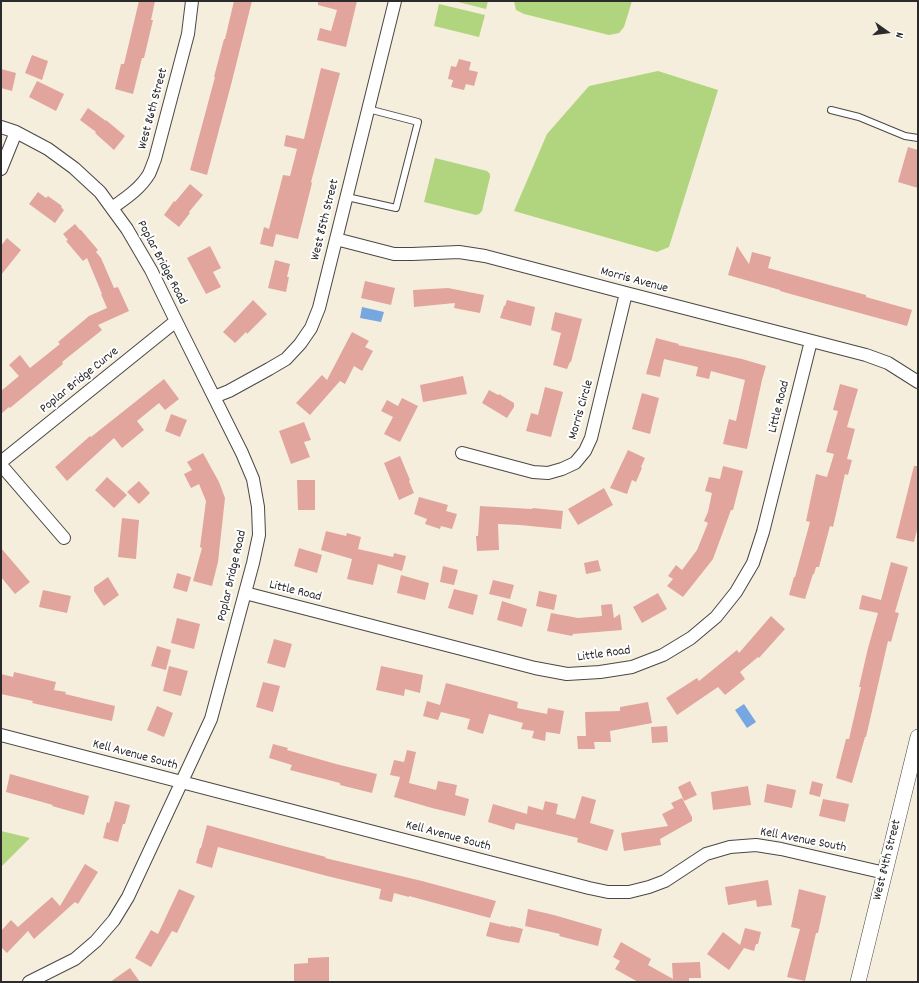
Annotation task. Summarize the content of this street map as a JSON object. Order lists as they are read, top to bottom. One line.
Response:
{"streets":{"street":["West 86th Street","West 85th Street","Poplar Bridge Road","Morris Avenue","Poplar Bridge Curve","Little Road","Morris Circle","Kell Avenue South","West 84th Street"]},"crossings":[["West 86th Street","Poplar Bridge Road"],["West 85th Street","Poplar Bridge Road"],["West 85th Street","Morris Avenue"],["Poplar Bridge Road","Poplar Bridge Curve"],["Poplar Bridge Road","Little Road"],["Poplar Bridge Road","Kell Avenue South"],["Morris Avenue","Little Road"],["Morris Avenue","Morris Circle"],["Kell Avenue South","West 84th Street"]],"north":"right"}
